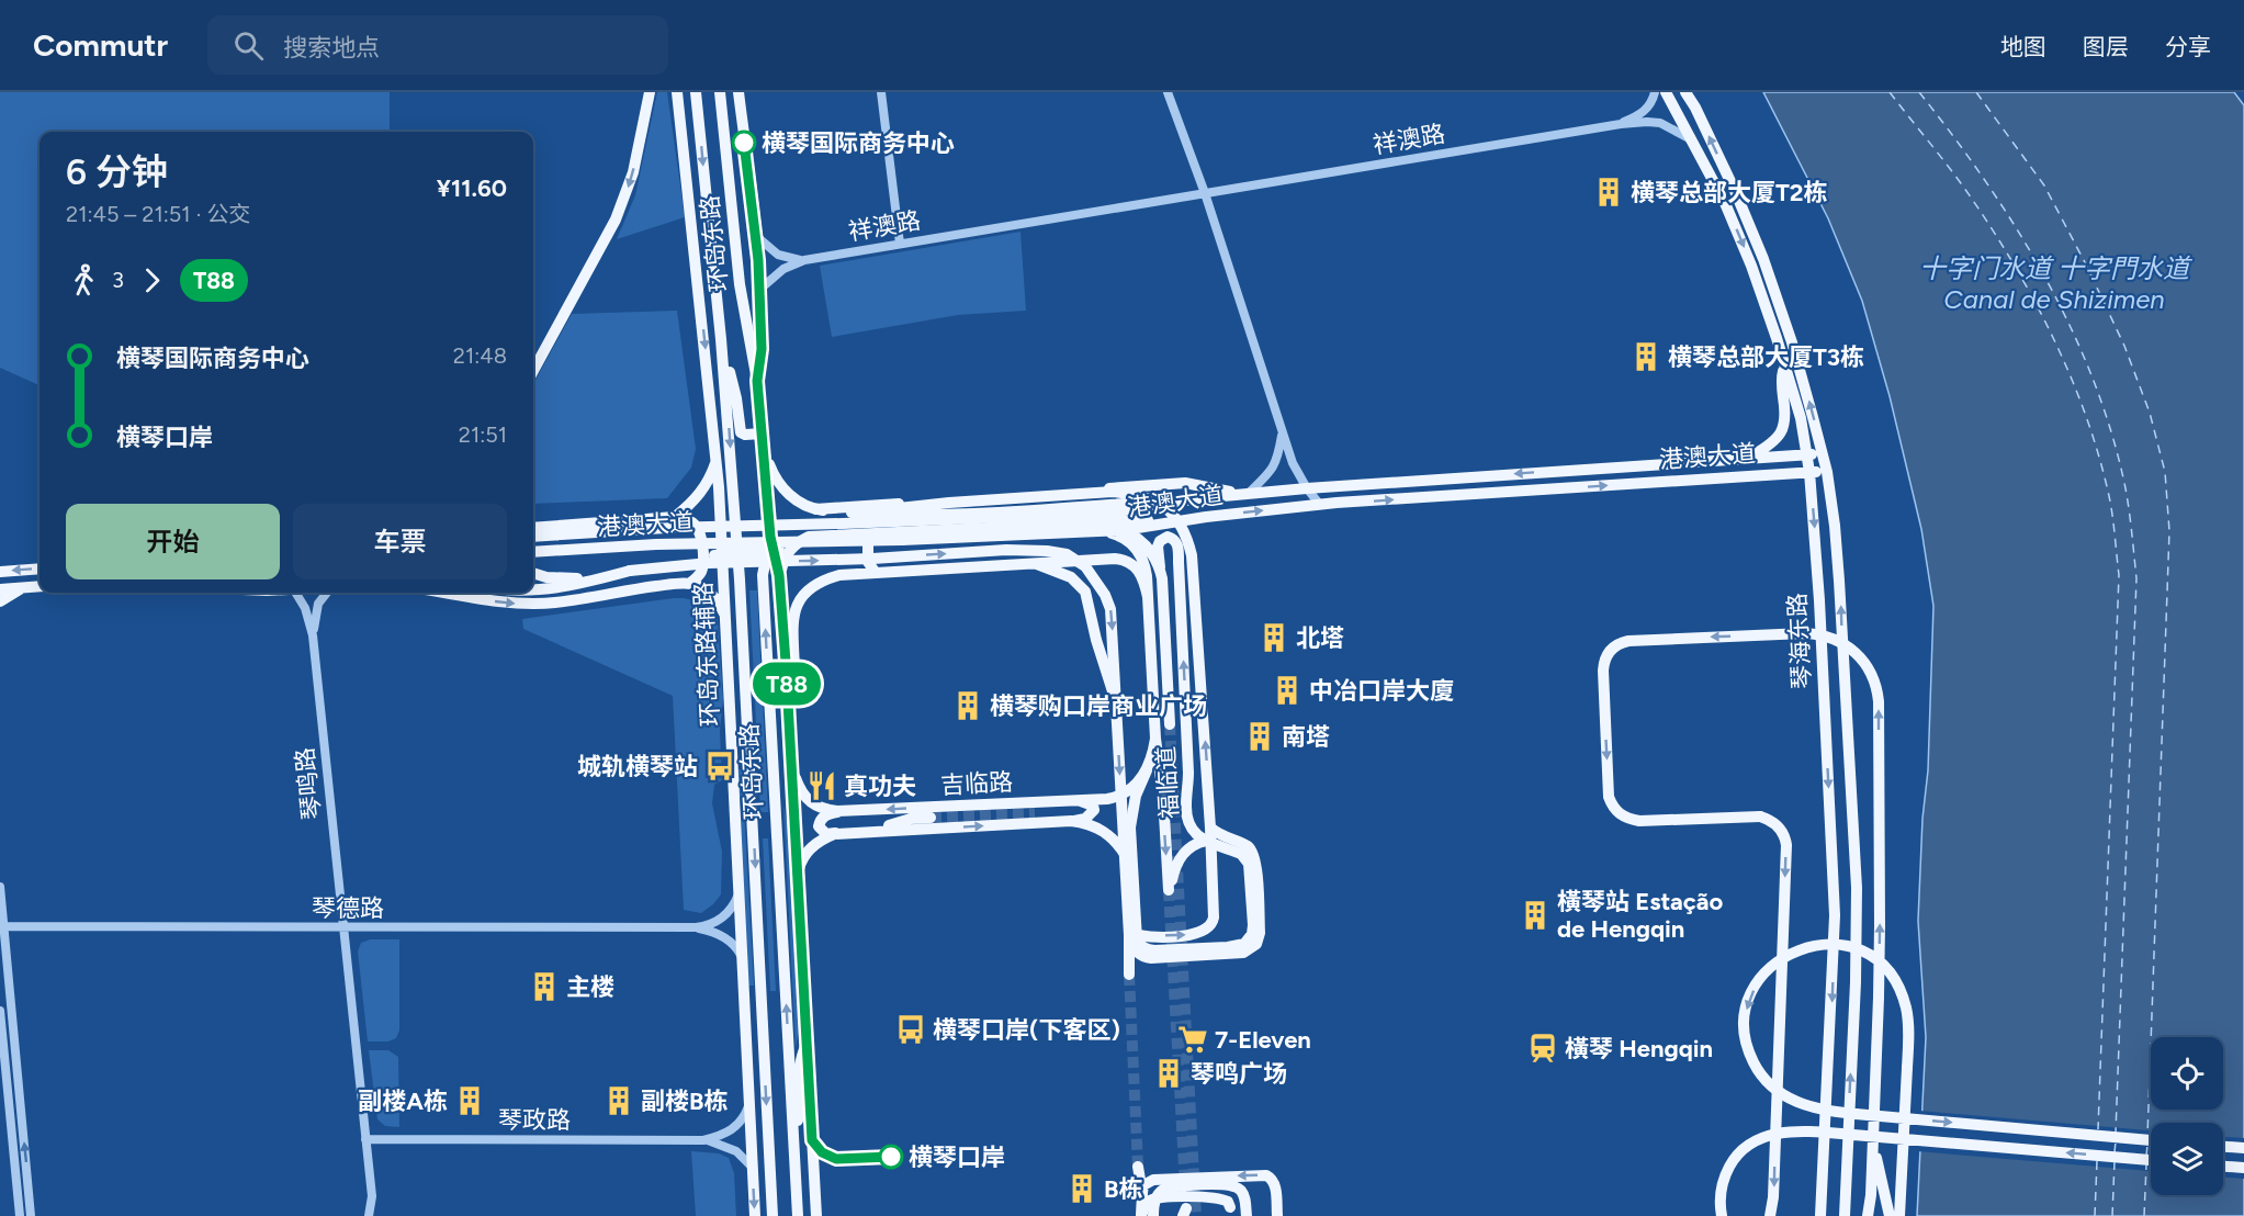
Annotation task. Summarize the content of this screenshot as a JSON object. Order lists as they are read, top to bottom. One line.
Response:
{"streets":{"main road":["环岛东路","港澳大道","琴海东路","环岛东路辅路","福临道","吉临路"],"street":["祥澳路","琴鸣路","琴德路","琴政路"]},"crossings":[["祥澳路","琴海东路"],["港澳大道","琴海东路"],["港澳大道","福临道"],["环岛东路辅路","琴德路"],["福临道","吉临路"],["琴鸣路","琴德路"]],"water":["十字门水道 十字門水道 Canal de Shizimen"],"places":{"other":["横琴国际商务中心","横琴口岸"],"building":["横琴总部大厦T2栋","横琴总部大厦T3栋","北塔","中冶口岸大廈","横琴购口岸商业广场","南塔","橫琴站 Estação de Hengqin","主楼","琴鸣广场","副楼A栋","副楼B栋","B栋"],"bus stop":["城轨横琴站","横琴口岸(下客区)"],"restaurant":["真功夫"],"supermarket":["7-Eleven"],"station":["橫琴 Hengqin"]},"lines":["bus line T88"],"page":{"header":"Commutr","search":"搜索地点","nav":["地图","图层","分享"],"on_map":"T88","heading":["6 分钟","21:45 – 21:51 · 公交","¥11.60"],"legs":["3","T88"],"list":[{"name":"横琴国际商务中心","value":"21:48"},{"name":"横琴口岸","value":"21:51"}],"buttons":["开始","车票"]}}
